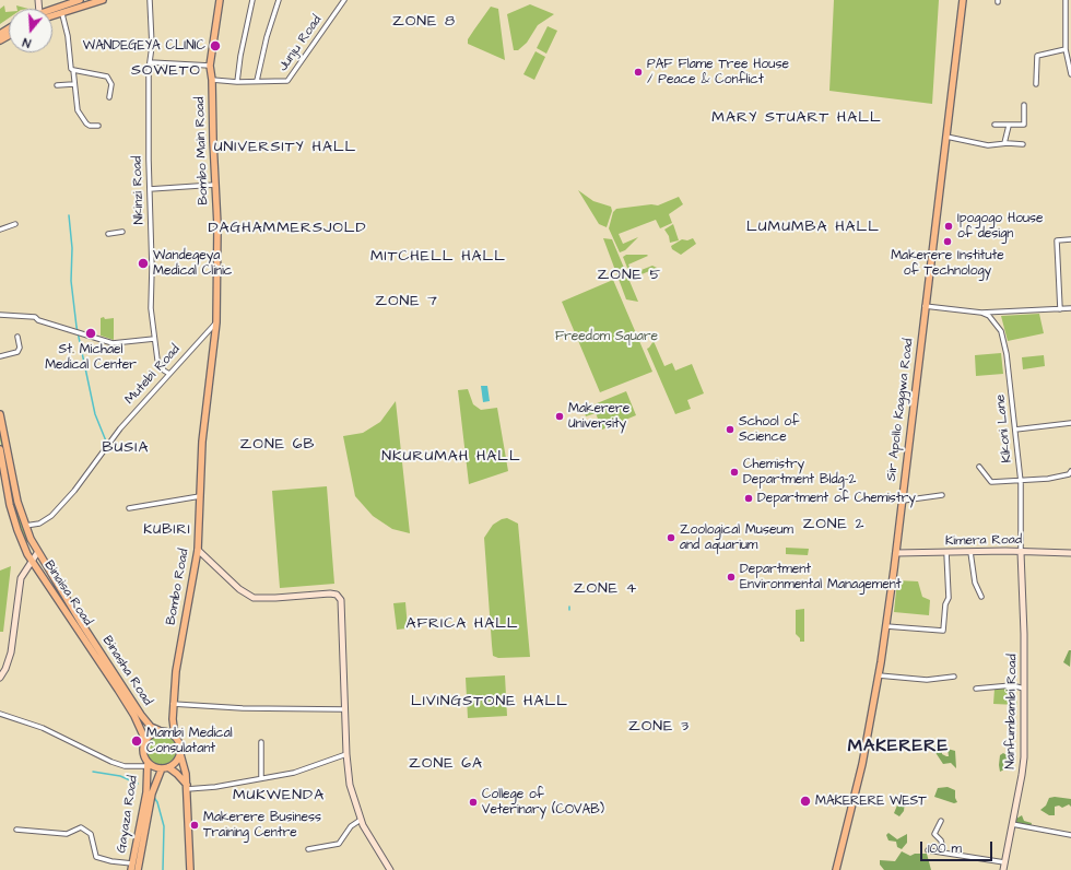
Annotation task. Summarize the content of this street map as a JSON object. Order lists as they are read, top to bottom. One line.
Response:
{"streets":{"main road":["Bombo Main Road","Sir Apollo Kaggwa Road","Bombo Road","Binaisa Road","Binasha Road","Gayaza Road"],"street":["Junju Road","Nkinzi Road","Mutebi Road","Kikoni Lane","Kimera Road","Nanfumbambi Road"]},"crossings":[["Junju Road","Bombo Main Road"],["Bombo Main Road","Mutebi Road"],["Bombo Main Road","Bombo Road"],["Nkinzi Road","Mutebi Road"],["Mutebi Road","Binaisa Road"],["Sir Apollo Kaggwa Road","Kimera Road"],["Kikoni Lane","Kimera Road"],["Kikoni Lane","Nanfumbambi Road"],["Kimera Road","Nanfumbambi Road"],["Bombo Road","Binaisa Road"],["Bombo Road","Binasha Road"],["Bombo Road","Gayaza Road"],["Binaisa Road","Binasha Road"],["Binaisa Road","Gayaza Road"],["Binasha Road","Gayaza Road"]],"districts":["ZONE 8","SOWETO","MARY STUART HALL","UNIVERSITY HALL","LUMUMBA HALL","DAGHAMMERSJOLD","MITCHELL HALL","ZONE 5","ZONE 7","ZONE 6B","BUSIA","NKURUMAH HALL","ZONE 2","KUBIRI","ZONE 4","AFRICA HALL","LIVINGSTONE HALL","ZONE 3","MAKERERE","ZONE 6A","MUKWENDA"],"parks":["Freedom Square"],"places":["WANDEGEYA CLINIC","PAF Flame Tree House / Peace & Conflict","Ipogogo House of design","Makerere Institute of Technology","Wandegeya Medical Clinic","St. Michael Medical Center","Makerere University","School of Science","Chemistry Department Bldg-2","Department of Chemistry","Zoological Museum and aquarium","Department Environmental Management","Mambi Medical Consulatant","MAKERERE WEST","College of Veterinary (COVAB)","Makerere Business Training Centre"],"scale_bar":"100 m","north":"bottom"}
